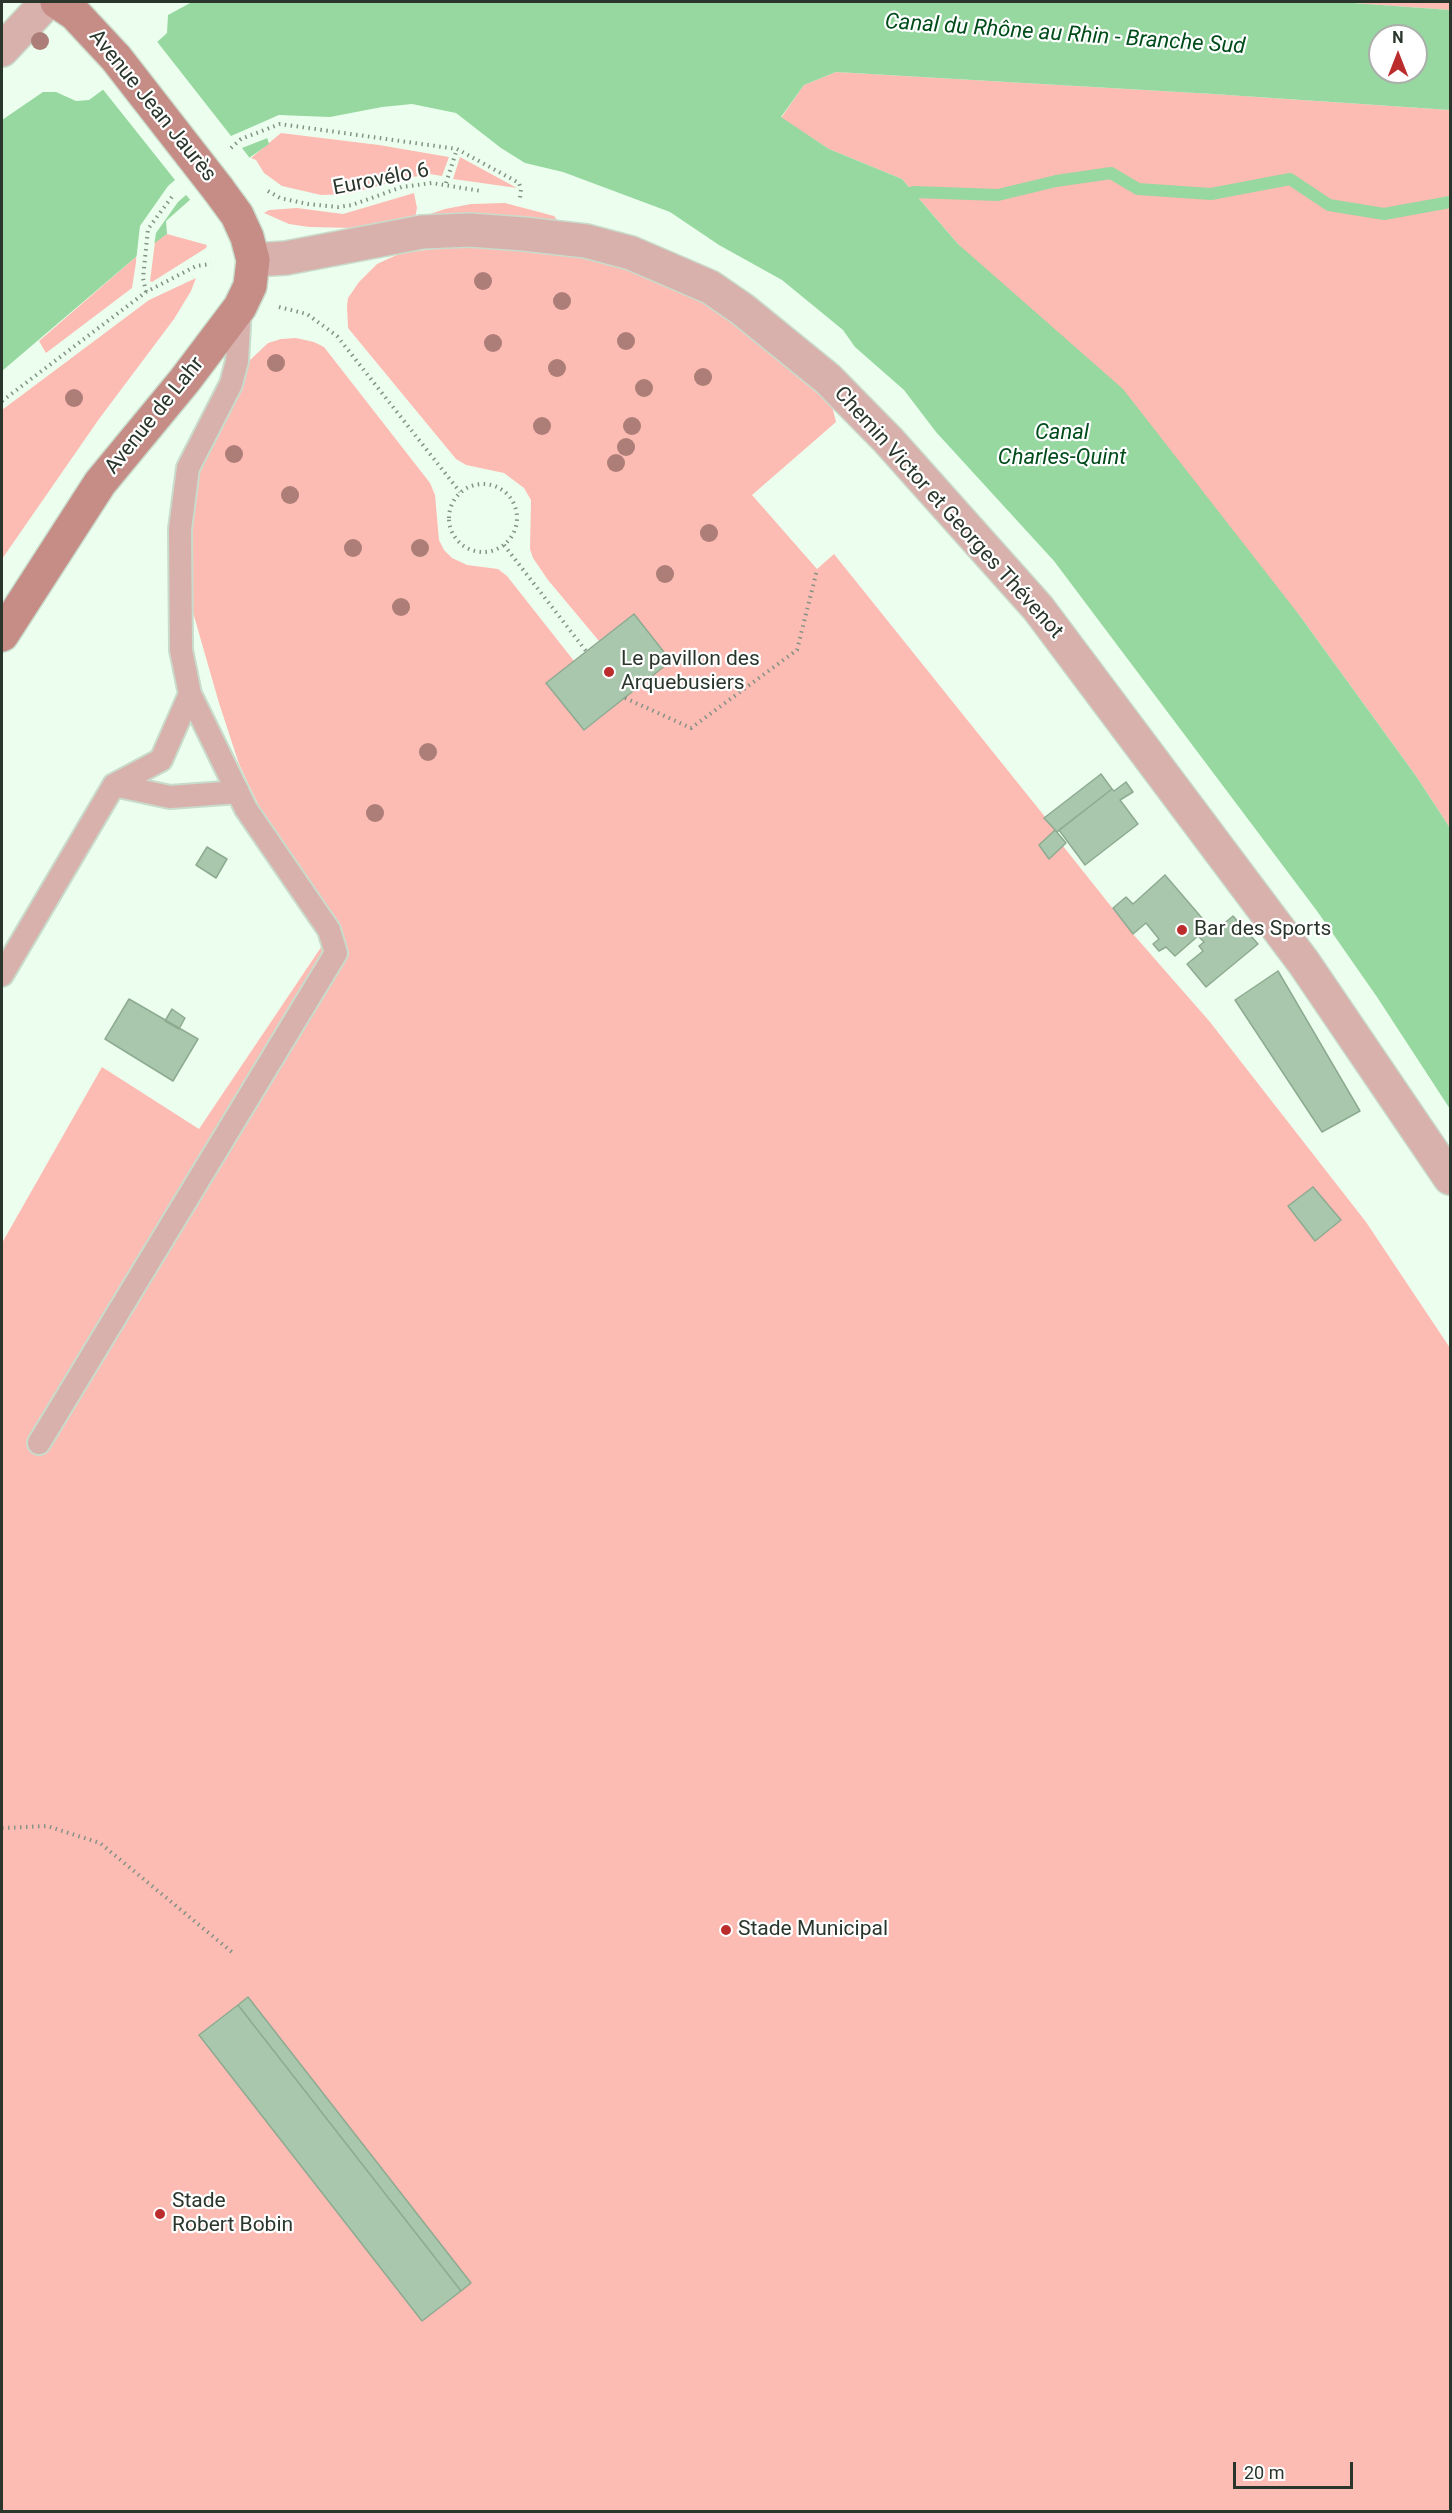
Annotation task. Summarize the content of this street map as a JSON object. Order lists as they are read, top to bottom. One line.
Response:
{"streets":{"main road":["Avenue Jean Jaurès","Avenue de Lahr"],"street":["Chemin Victor et Georges Thévenot"],"path":["Eurovélo 6"]},"crossings":[["Avenue Jean Jaurès","Avenue de Lahr"],["Avenue de Lahr","Chemin Victor et Georges Thévenot"]],"water":["Canal du Rhône au Rhin - Branche Sud","Canal Charles-Quint"],"places":["Le pavillon des Arquebusiers","Bar des Sports","Stade Municipal","Stade Robert Bobin"],"scale_bar":"20 m","north":"top"}
